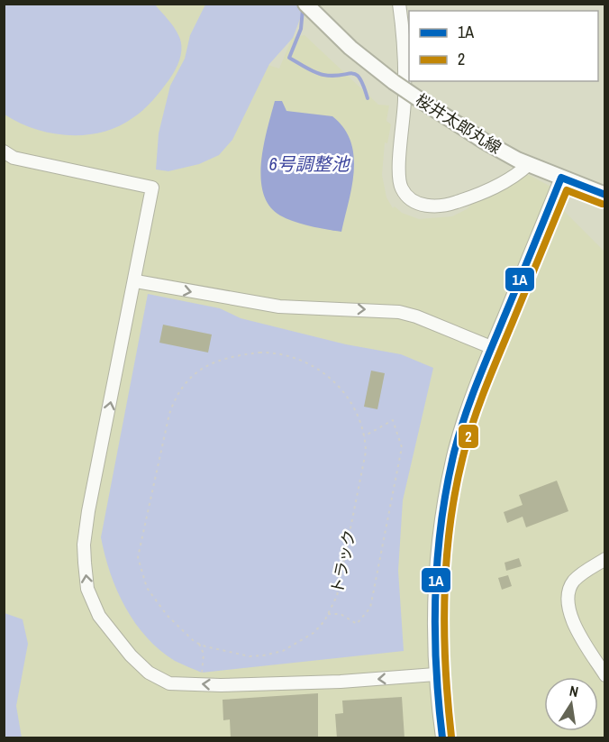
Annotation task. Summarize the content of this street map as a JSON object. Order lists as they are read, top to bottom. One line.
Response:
{"streets":{"main road":["桜井太郎丸線"],"path":["トラック"]},"water":["6号調整池"],"lines":["transit line 1A","transit line 2"],"legend":["1A","2"],"north":"top"}
